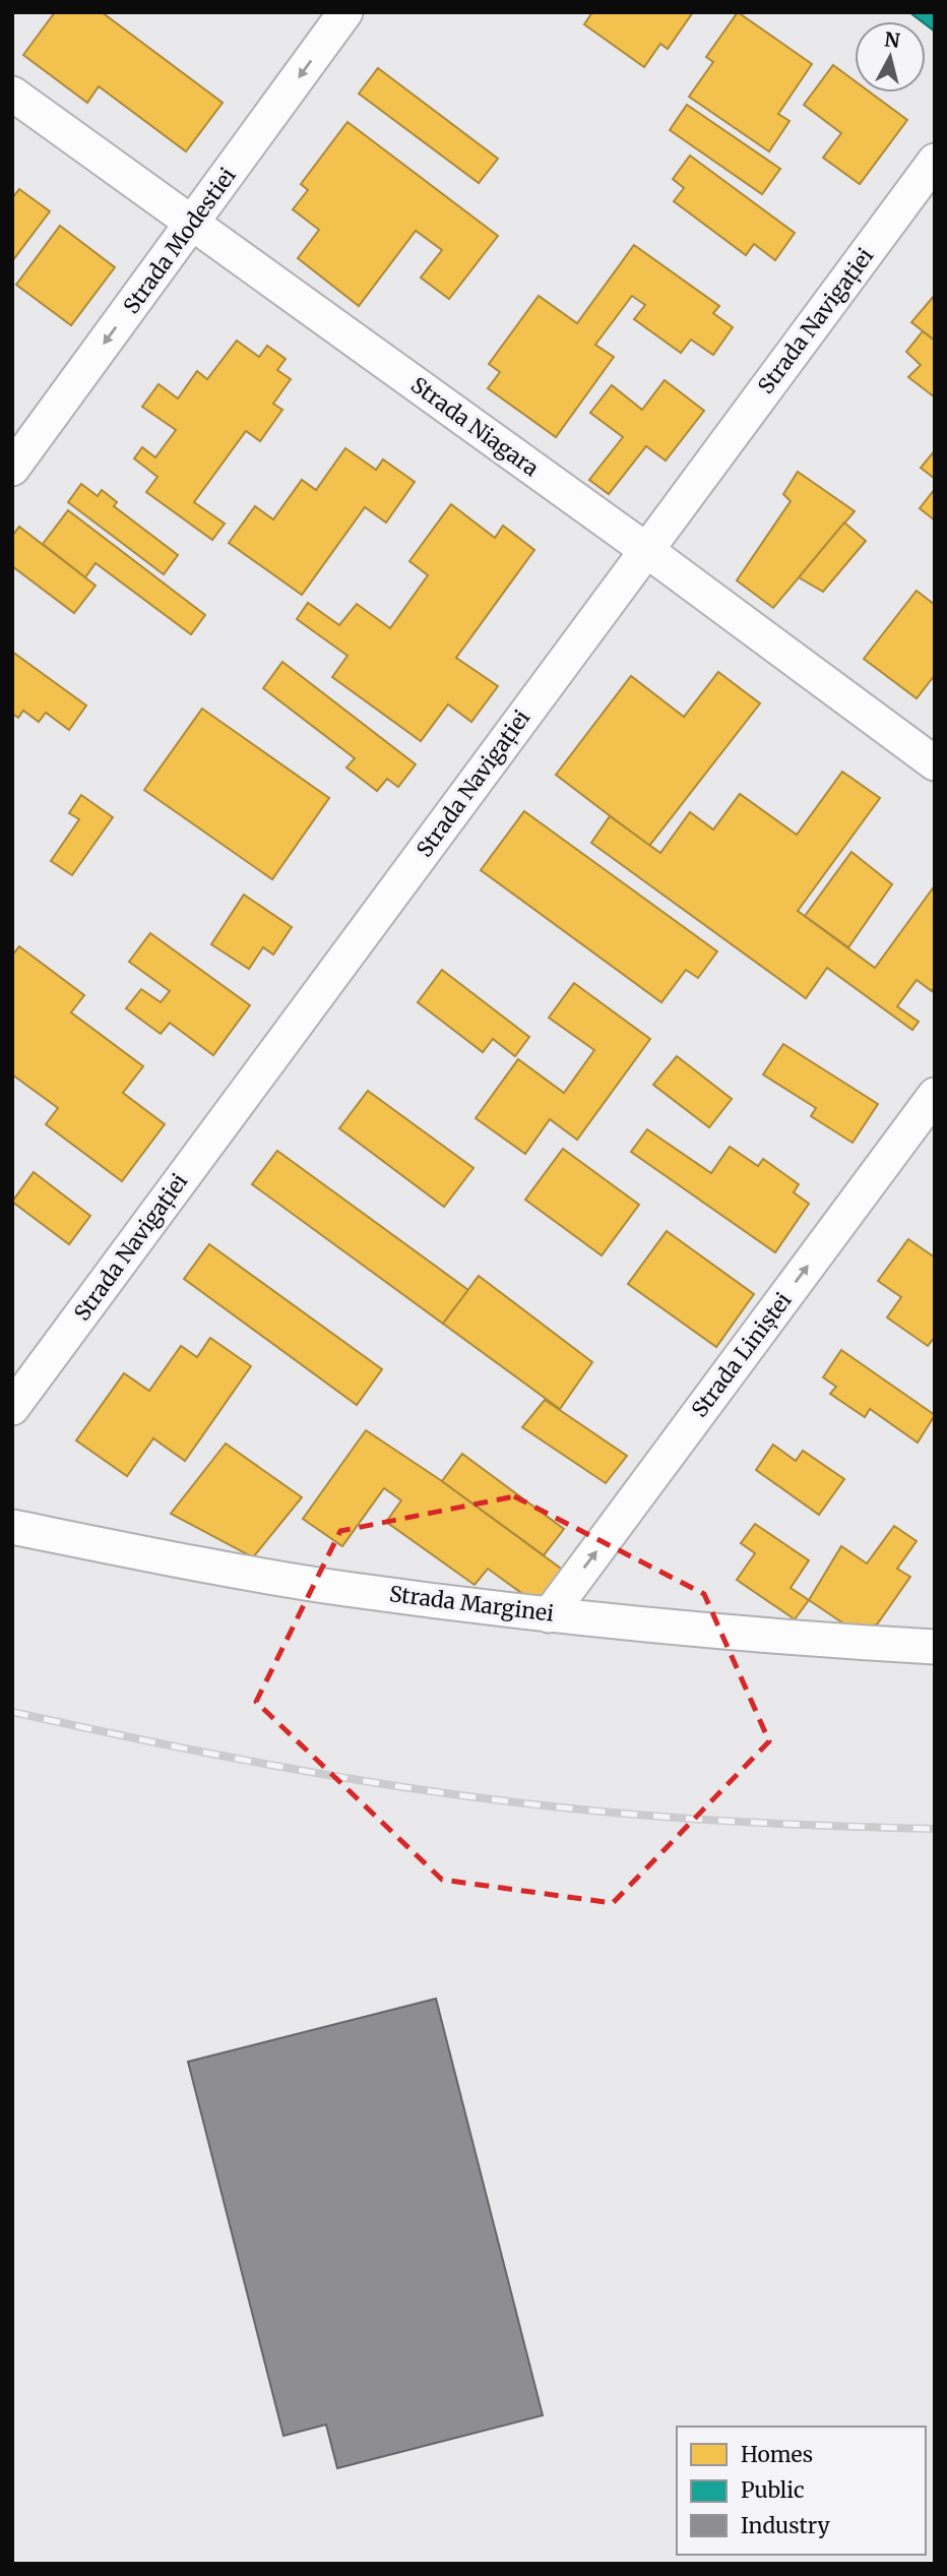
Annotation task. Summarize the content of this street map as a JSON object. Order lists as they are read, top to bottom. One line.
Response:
{"streets":{"street":["Strada Modestiei","Strada Navigației","Strada Niagara","Strada Liniștei","Strada Marginei"]},"crossings":[["Strada Modestiei","Strada Niagara"],["Strada Navigației","Strada Niagara"],["Strada Liniștei","Strada Marginei"]],"one_way":["Strada Modestiei","Strada Liniștei"],"legend":["Homes","Public","Industry"],"north":"top"}
